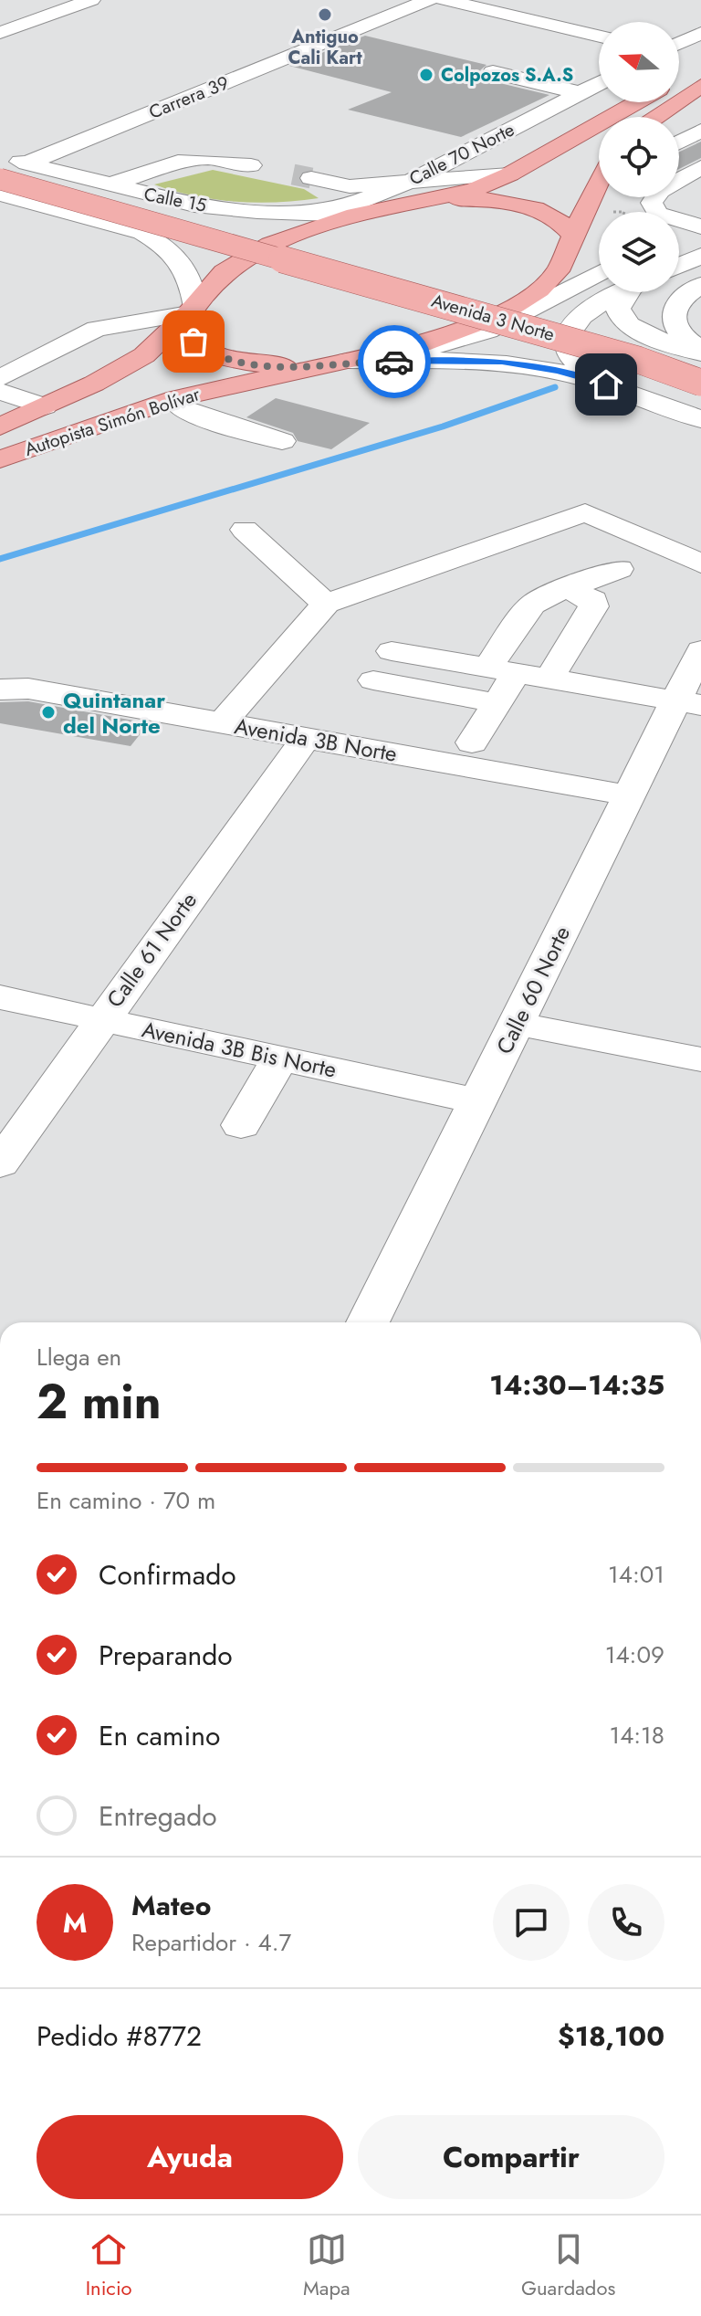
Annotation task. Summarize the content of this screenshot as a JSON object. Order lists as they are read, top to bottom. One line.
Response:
{"streets":{"main road":["Calle 15","Avenida 3 Norte","Autopista Simón Bolívar"],"street":["Carrera 39","Calle 70 Norte","Avenida 3B Norte","Calle 61 Norte","Calle 60 Norte","Avenida 3B Bis Norte"]},"crossings":[["Carrera 39","Calle 15"],["Calle 70 Norte","Calle 15"],["Calle 70 Norte","Autopista Simón Bolívar"],["Calle 15","Avenida 3 Norte"],["Calle 15","Autopista Simón Bolívar"],["Avenida 3 Norte","Autopista Simón Bolívar"],["Avenida 3B Norte","Calle 61 Norte"],["Avenida 3B Norte","Calle 60 Norte"],["Calle 61 Norte","Avenida 3B Bis Norte"],["Calle 60 Norte","Avenida 3B Bis Norte"]],"places":["Antiguo Cali Kart","Colpozos S.A.S","Quintanar del Norte"],"north":"left","page":{"heading":["2 min","Llega en","14:30–14:35"],"panel":["Mateo","Repartidor · 4.7","Pedido #8772","$18,100"],"bar":"En camino · 70 m","list":[["Confirmado","14:01"],["Preparando","14:09"],["En camino","14:18"],"Entregado"],"round":"M","buttons":["Ayuda","Compartir"],"tabs":["Inicio","Mapa","Guardados"]}}
